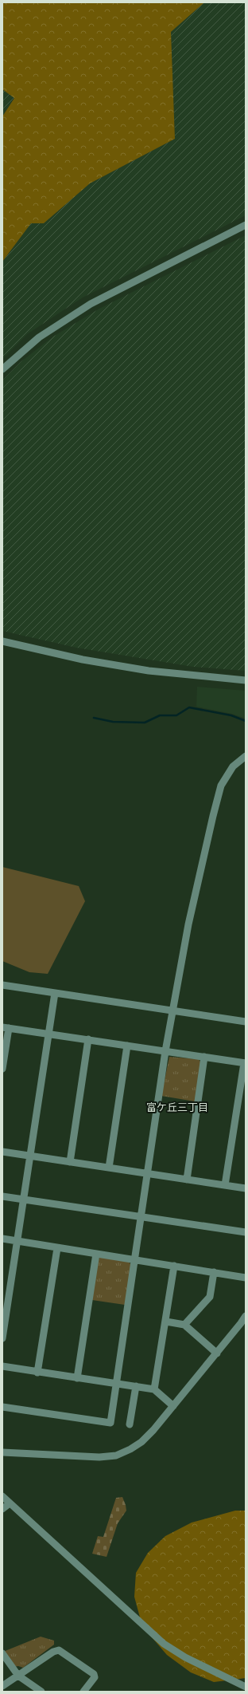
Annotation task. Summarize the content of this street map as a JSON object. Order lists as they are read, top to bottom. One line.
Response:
{"districts":["富ケ丘三丁目"]}
